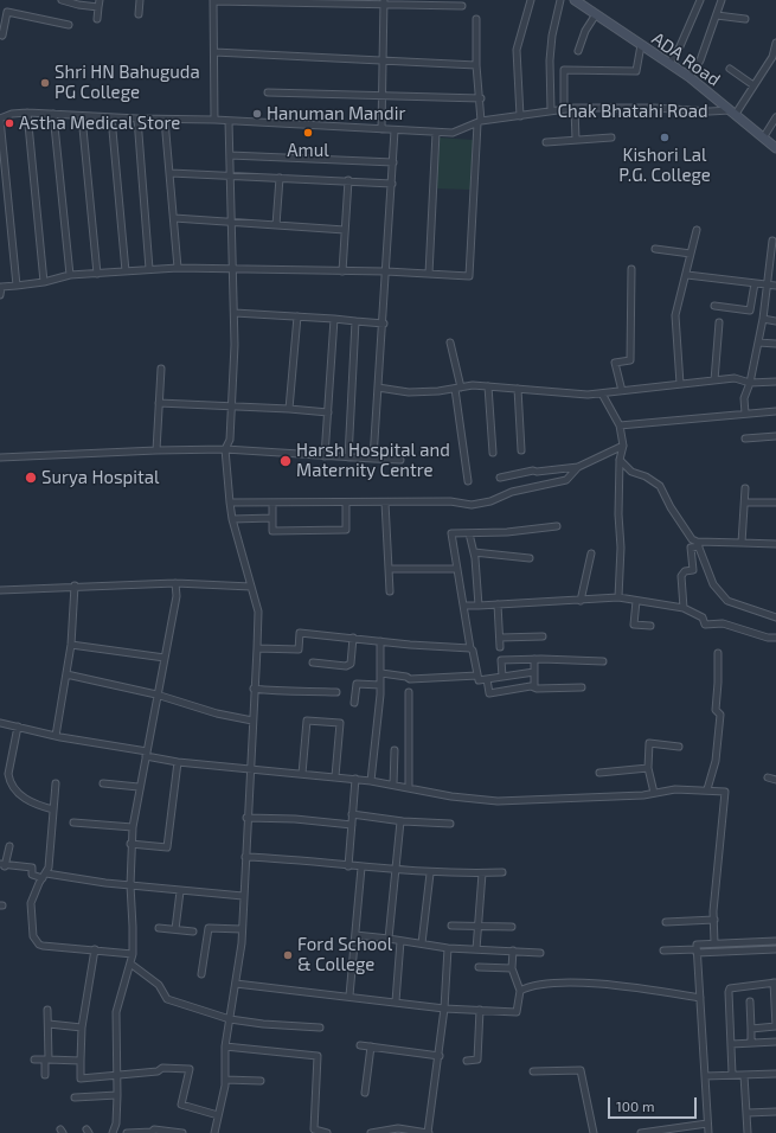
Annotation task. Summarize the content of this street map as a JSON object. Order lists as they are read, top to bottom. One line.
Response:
{"streets":{"street":["ADA Road","Chak Bhatahi Road"]},"crossings":[["ADA Road","Chak Bhatahi Road"]],"places":["Shri HN Bahuguda PG College","Hanuman Mandir","Astha Medical Store","Amul","Kishori Lal P.G. College","Harsh Hospital and Maternity Centre","Surya Hospital","Ford School & College"],"scale_bar":"100 m"}
